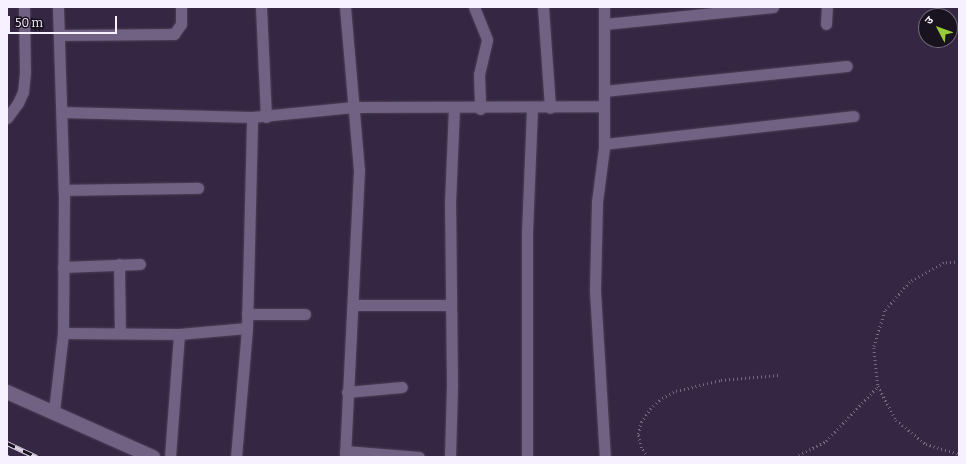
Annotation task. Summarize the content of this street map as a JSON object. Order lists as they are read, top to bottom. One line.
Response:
{"scale_bar":"50 m","north":"top left"}
